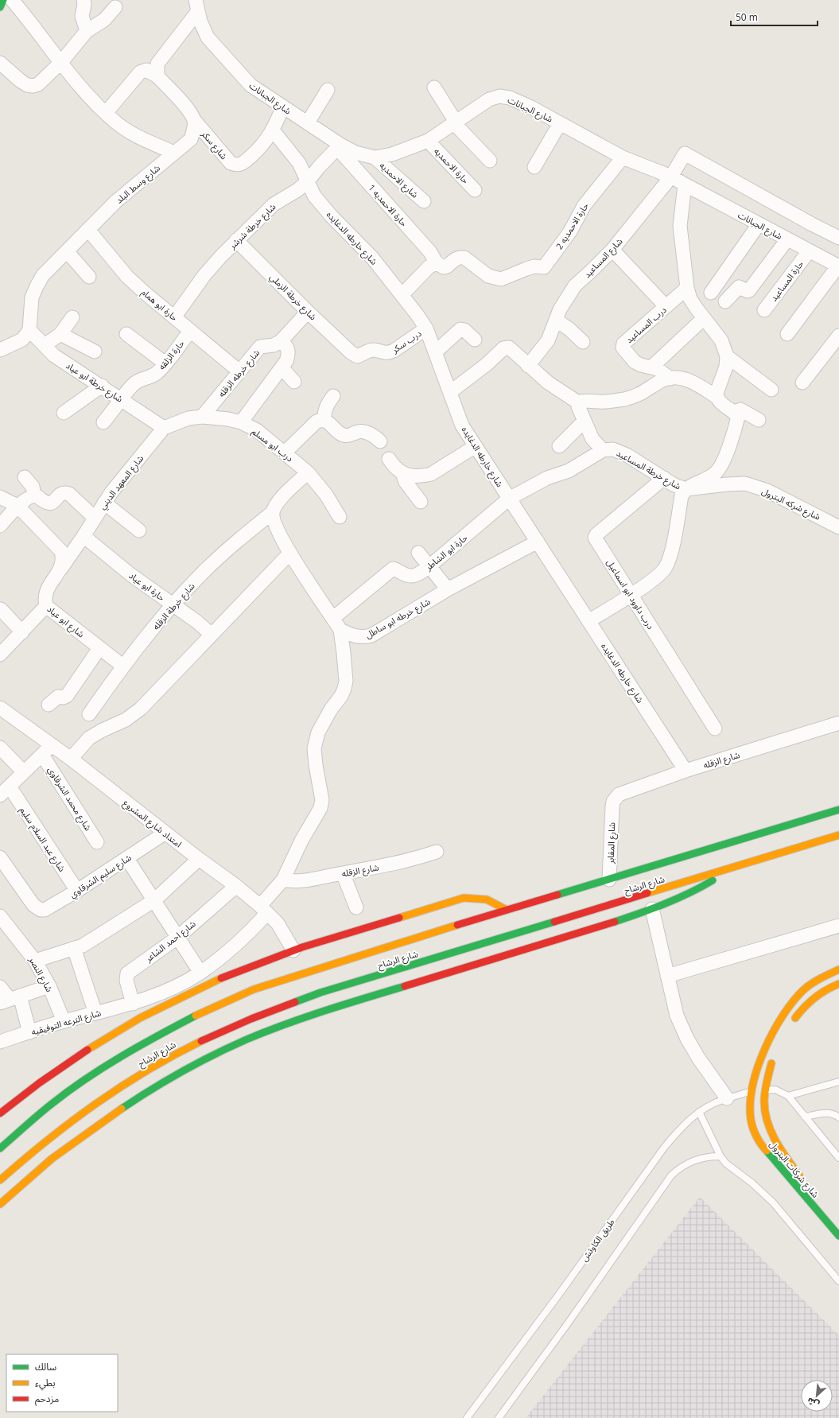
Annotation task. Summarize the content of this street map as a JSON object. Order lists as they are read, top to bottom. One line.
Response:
{"streets":{"street":["شارع الجبانات","شارع سكر","حارة الاحمديه","شارع الاحمديه","شارع وسط البلد","حارة الاحمديه 1","شارع خرطة شرشر","حارة الاحمديه 2","شارع خارطه الدغايده","شارع المساعيد","حارة المساعيد","شارع خرطة الزملي","حارة ابو همام","درب المساعيد","درب سكر","حارة الزلقه","شارع خرطه الزقله","شارع خرطة ابو عياد","درب ابو مسلم","شارع خرطة المساعيد","شارع المعهد الديني","شارع شركه البترول","حارة ابو الشاطر","حارة ابو عياد","درب داوود ابو اسماعيل","شارع خرطة الزقله","شارع خرطه ابو ساطل","شارع ابو عياد","شارع الزقله","شارع محمد الشرقاوي","امتداد شارع المشروع","شارع عبد السلام سليم","شارع المقابر","شارع سليم الشرقاوي","شارع الرشاح","شارع احمد الشاعر","شارع النصر","شارع الترعه التوفيقيه","شارع شركات البترول"],"lane":["طريق الكاوتش"]},"crossings":[["شارع الجبانات","شارع سكر"],["شارع الجبانات","حارة الاحمديه"],["شارع الجبانات","شارع الاحمديه"],["شارع الجبانات","حارة الاحمديه 1"],["شارع الجبانات","شارع خرطة شرشر"],["شارع الجبانات","حارة الاحمديه 2"],["شارع الجبانات","شارع المساعيد"],["شارع الجبانات","حارة المساعيد"],["شارع سكر","شارع وسط البلد"],["شارع سكر","شارع خارطه الدغايده"],["شارع وسط البلد","حارة ابو همام"],["شارع وسط البلد","شارع خرطة ابو عياد"],["حارة الاحمديه 1","شارع خرطة شرشر"],["حارة الاحمديه 1","حارة الاحمديه 2"],["شارع خرطة شرشر","شارع خارطه الدغايده"],["شارع خرطة شرشر","شارع خرطة الزملي"],["شارع خرطة شرشر","حارة ابو همام"],["شارع خارطه الدغايده","درب سكر"],["شارع خارطه الدغايده","حارة ابو الشاطر"],["شارع خارطه الدغايده","شارع خرطه ابو ساطل"],["شارع خارطه الدغايده","شارع الزقله"],["شارع خرطة الزملي","درب سكر"],["شارع خرطة الزملي","شارع خرطه الزقله"],["حارة ابو همام","حارة الزلقه"],["حارة ابو همام","شارع خرطه الزقله"],["حارة الزلقه","شارع خرطة ابو عياد"],["شارع خرطه الزقله","درب ابو مسلم"],["شارع خرطة ابو عياد","درب ابو مسلم"],["شارع خرطة ابو عياد","شارع المعهد الديني"],["درب ابو مسلم","شارع المعهد الديني"],["شارع خرطة المساعيد","شارع شركه البترول"],["شارع خرطة المساعيد","درب داوود ابو اسماعيل"],["شارع المعهد الديني","حارة ابو عياد"],["شارع المعهد الديني","شارع ابو عياد"],["حارة ابو عياد","شارع خرطة الزقله"],["شارع خرطة الزقله","شارع ابو عياد"],["شارع خرطه ابو ساطل","شارع الترعه التوفيقيه"],["شارع الزقله","شارع المقابر"],["شارع الزقله","شارع الترعه التوفيقيه"],["امتداد شارع المشروع","شارع سليم الشرقاوي"],["امتداد شارع المشروع","شارع احمد الشاعر"],["امتداد شارع المشروع","شارع الترعه التوفيقيه"],["شارع عبد السلام سليم","شارع سليم الشرقاوي"],["شارع المقابر","شارع الرشاح"],["شارع احمد الشاعر","شارع الترعه التوفيقيه"],["شارع النصر","شارع الترعه التوفيقيه"],["شارع شركات البترول","طريق الكاوتش"]],"legend":["سالك","بطيء","مزدحم"],"scale_bar":"50 m","north":"bottom left"}
